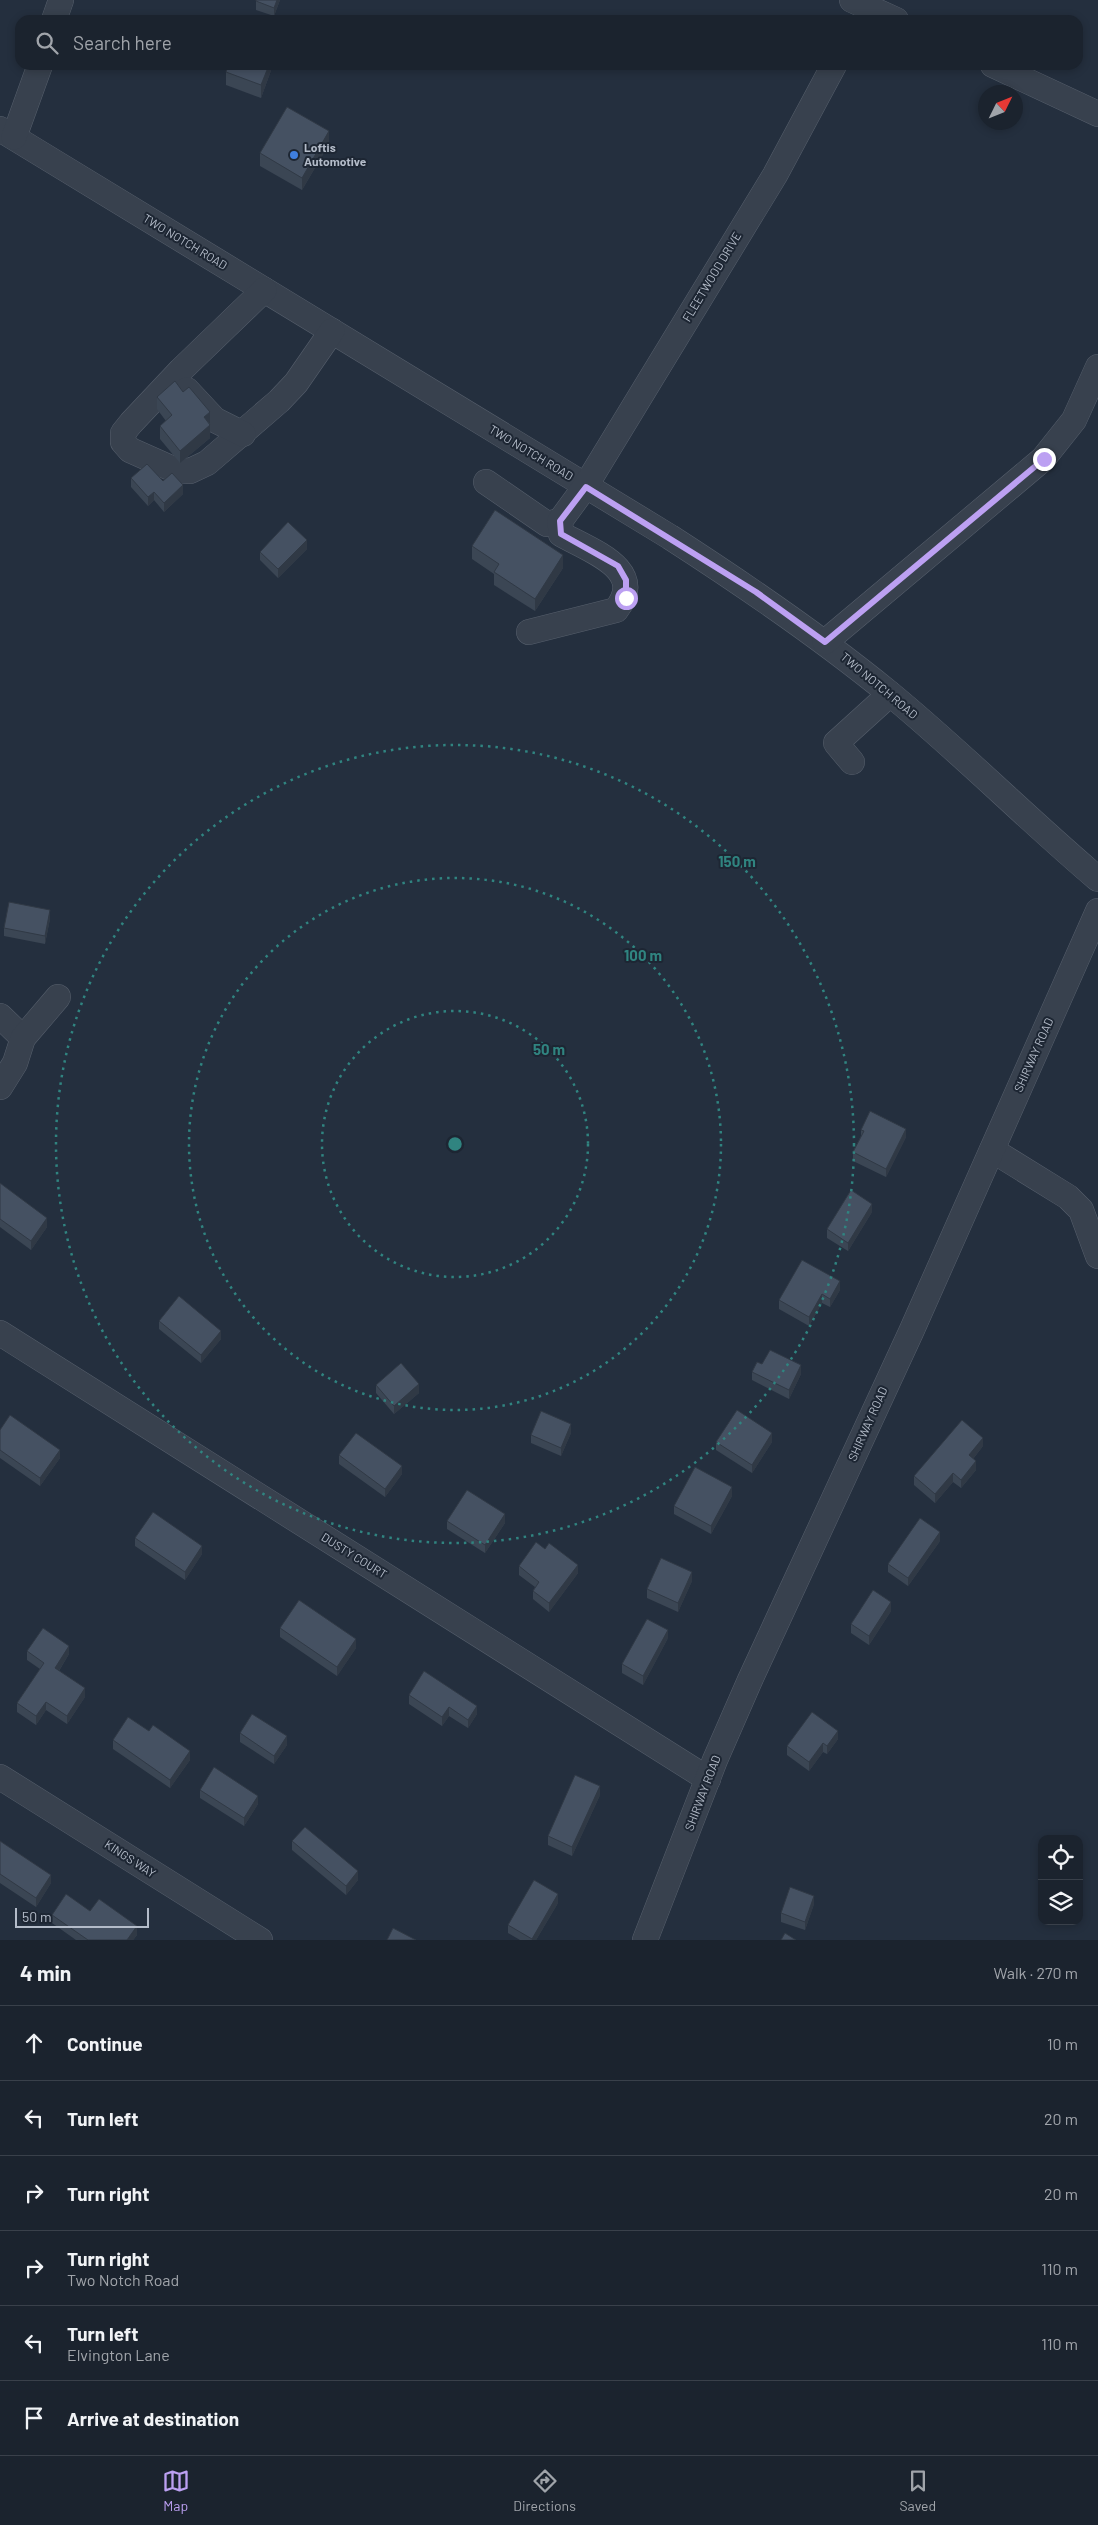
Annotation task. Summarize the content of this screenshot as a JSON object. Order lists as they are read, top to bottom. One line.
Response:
{"streets":{"street":["TWO NOTCH ROAD","FLEETWOOD DRIVE","SHIRWAY ROAD","DUSTY COURT","KINGS WAY"]},"crossings":[["TWO NOTCH ROAD","FLEETWOOD DRIVE"],["SHIRWAY ROAD","DUSTY COURT"]],"places":["Loftis Automotive"],"scale_bar":"50 m","north":"top right","page":{"search":"Search here","scale":"50 m","heading":["4 min","Walk · 270 m"],"list":[["Continue","10 m"],["Turn left","20 m"],["Turn right","20 m"],["Turn right","Two Notch Road","110 m"],["Turn left","Elvington Lane","110 m"],"Arrive at destination"],"nav":["Map","Directions","Saved"]},"rings":["150 m","100 m","50 m"]}
